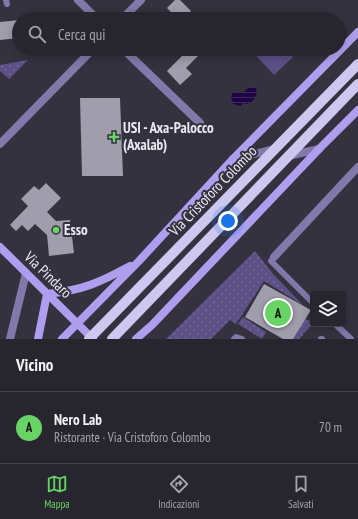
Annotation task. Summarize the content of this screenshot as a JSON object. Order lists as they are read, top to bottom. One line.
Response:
{"streets":{"main road":["Via Cristoforo Colombo"],"street":["Via Pindaro"]},"crossings":[["Via Cristoforo Colombo","Via Pindaro"]],"places":{"health":["USI - Axa-Palocco (Axalab)"],"other":["Esso"]},"page":{"search":"Cerca qui","pins":"A","heading":"Vicino","list":[{"mark":"A","name":"Nero Lab","note":"Ristorante · Via Cristoforo Colombo","value":"70 m"}],"nav":["Mappa","Indicazioni","Salvati"]}}
